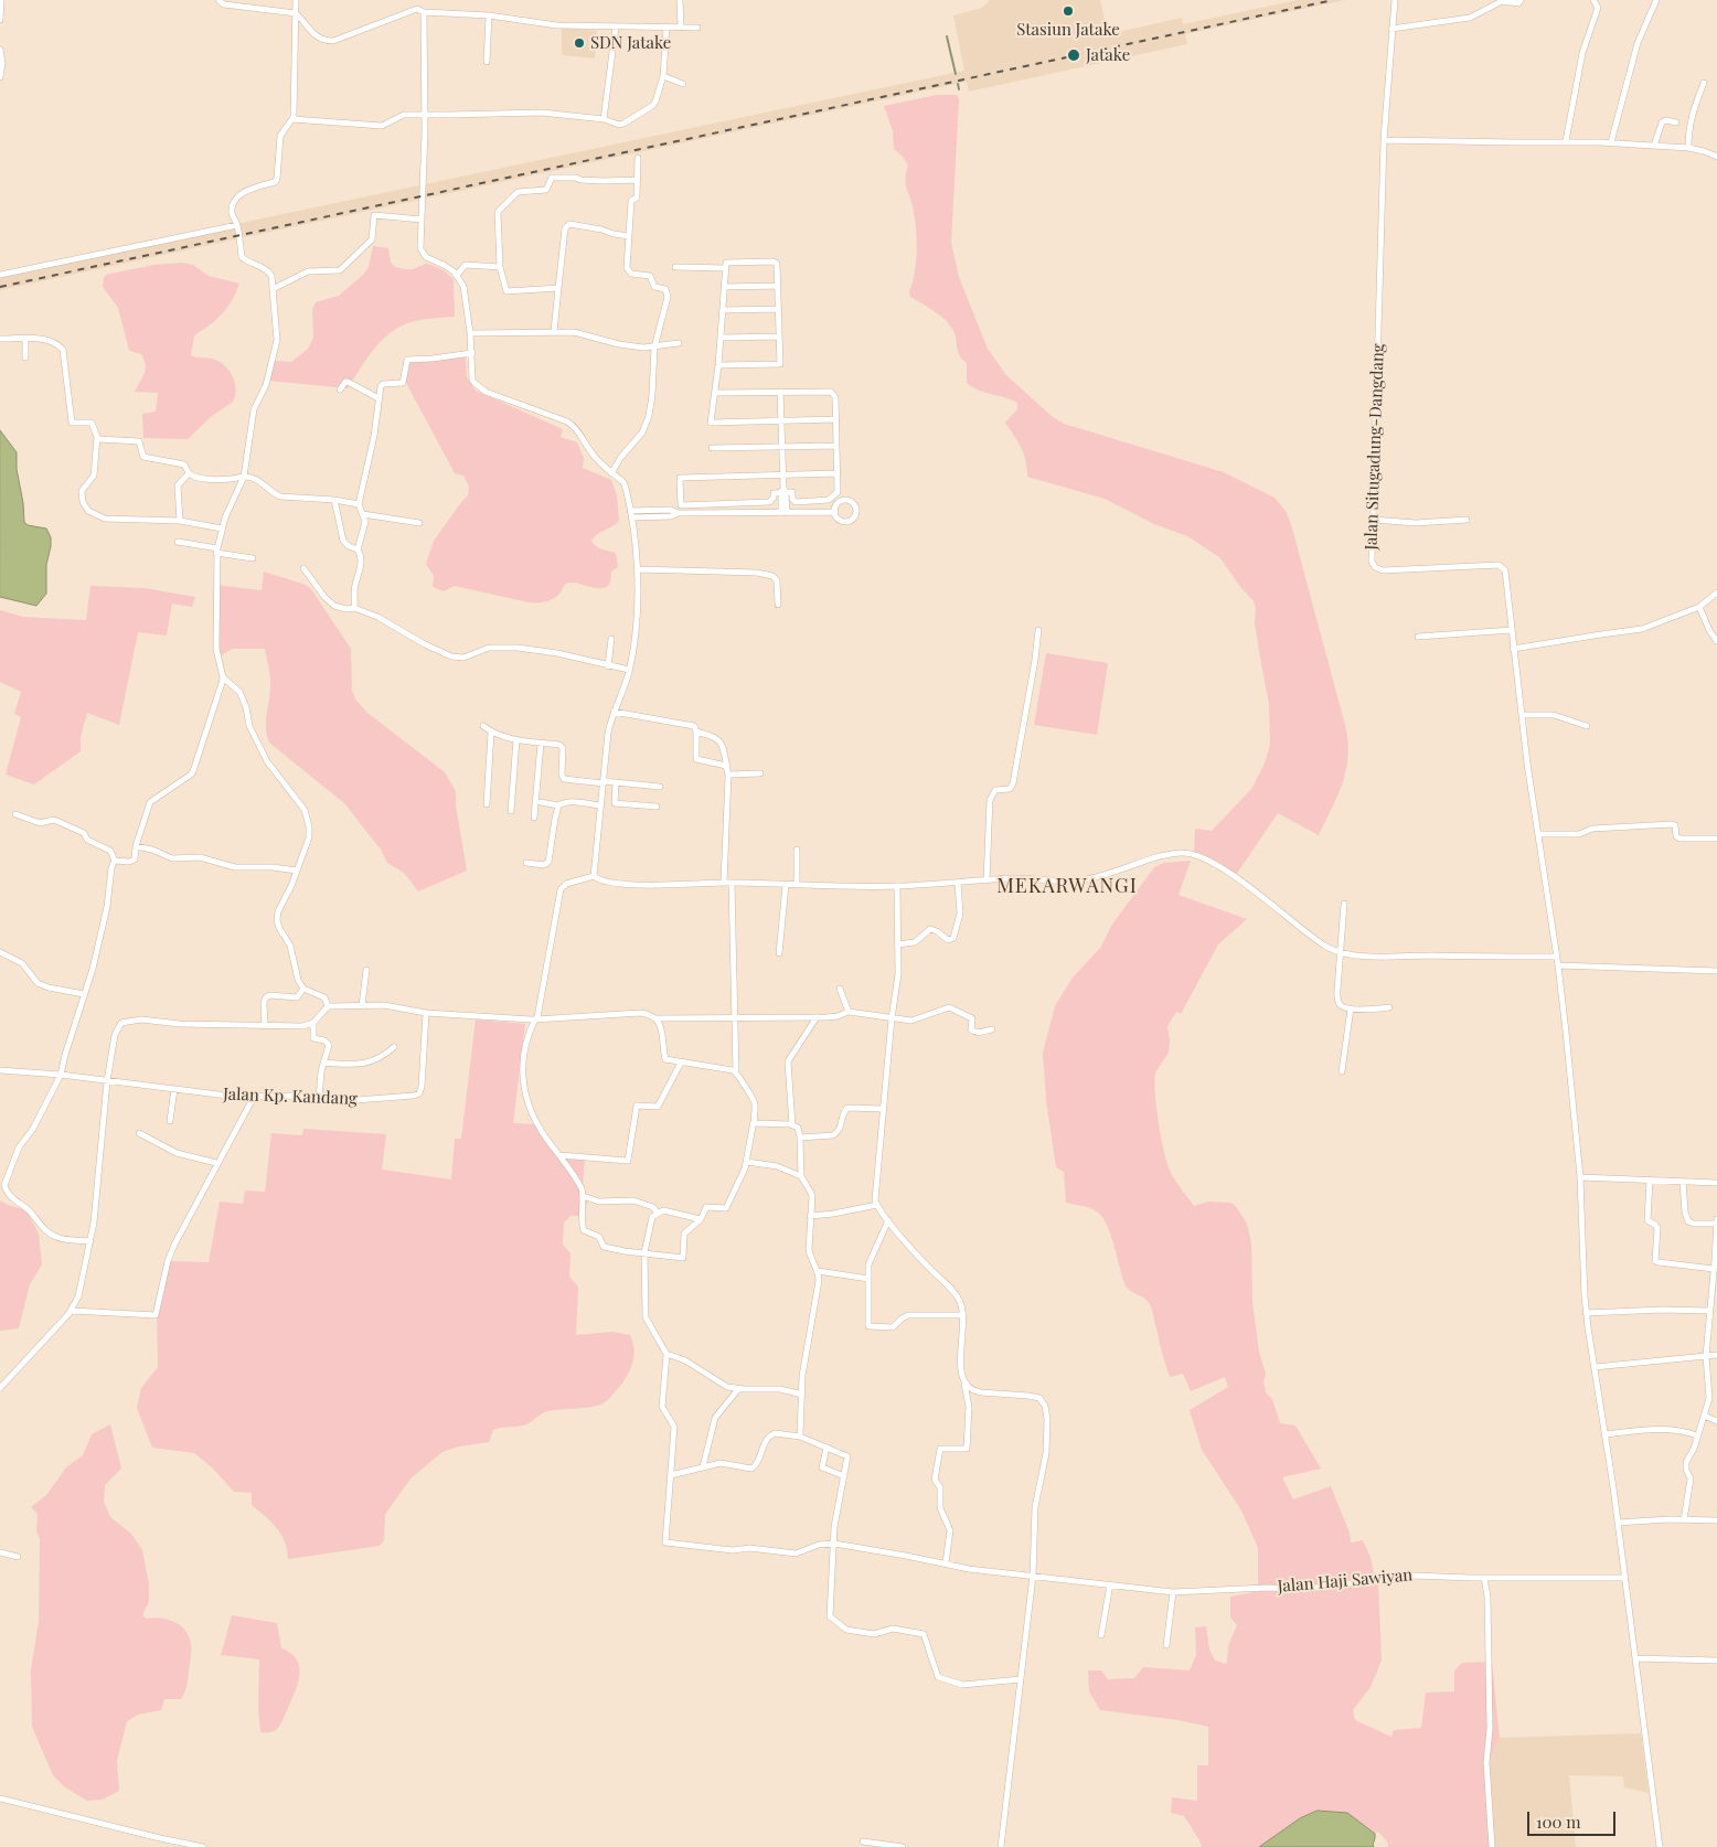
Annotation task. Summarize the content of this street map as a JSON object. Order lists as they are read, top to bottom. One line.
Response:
{"streets":{"street":["Jalan Situgadung-Dangdang","Jalan Kp. Kandang","Jalan Haji Sawiyan"]},"crossings":[["Jalan Situgadung-Dangdang","Jalan Haji Sawiyan"]],"districts":["MEKARWANGI"],"places":["Stasiun Jatake","SDN Jatake","Jatake"],"scale_bar":"100 m"}
